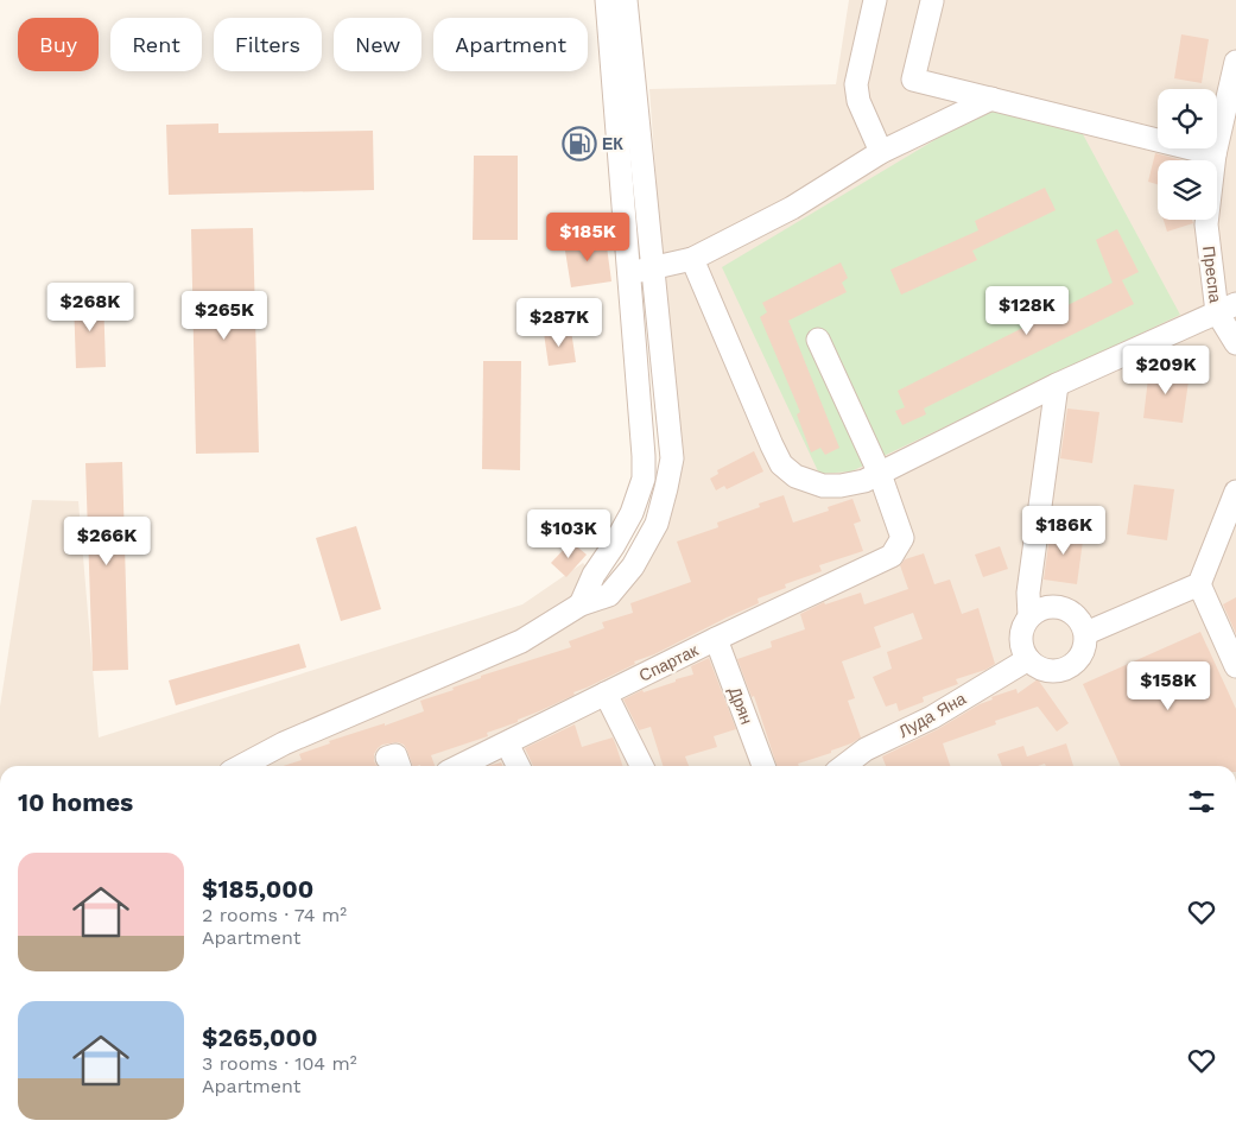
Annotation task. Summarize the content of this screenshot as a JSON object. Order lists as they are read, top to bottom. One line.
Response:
{"streets":{"street":["Преспа","Спартак","Дрян","Луда Яна"]},"crossings":[["Спартак","Дрян"]],"places":{"fuel station":["ЕК"]},"page":{"chip":["Buy","Rent","Filters","New","Apartment"],"price":["$185K","$268K","$128K","$265K","$287K","$209K","$186K","$103K","$266K","$158K"],"heading":"10 homes","list":[{"name":"$185,000","note":"2 rooms · 74 m² · Apartment"},{"name":"$265,000","note":"3 rooms · 104 m² · Apartment"}]}}
